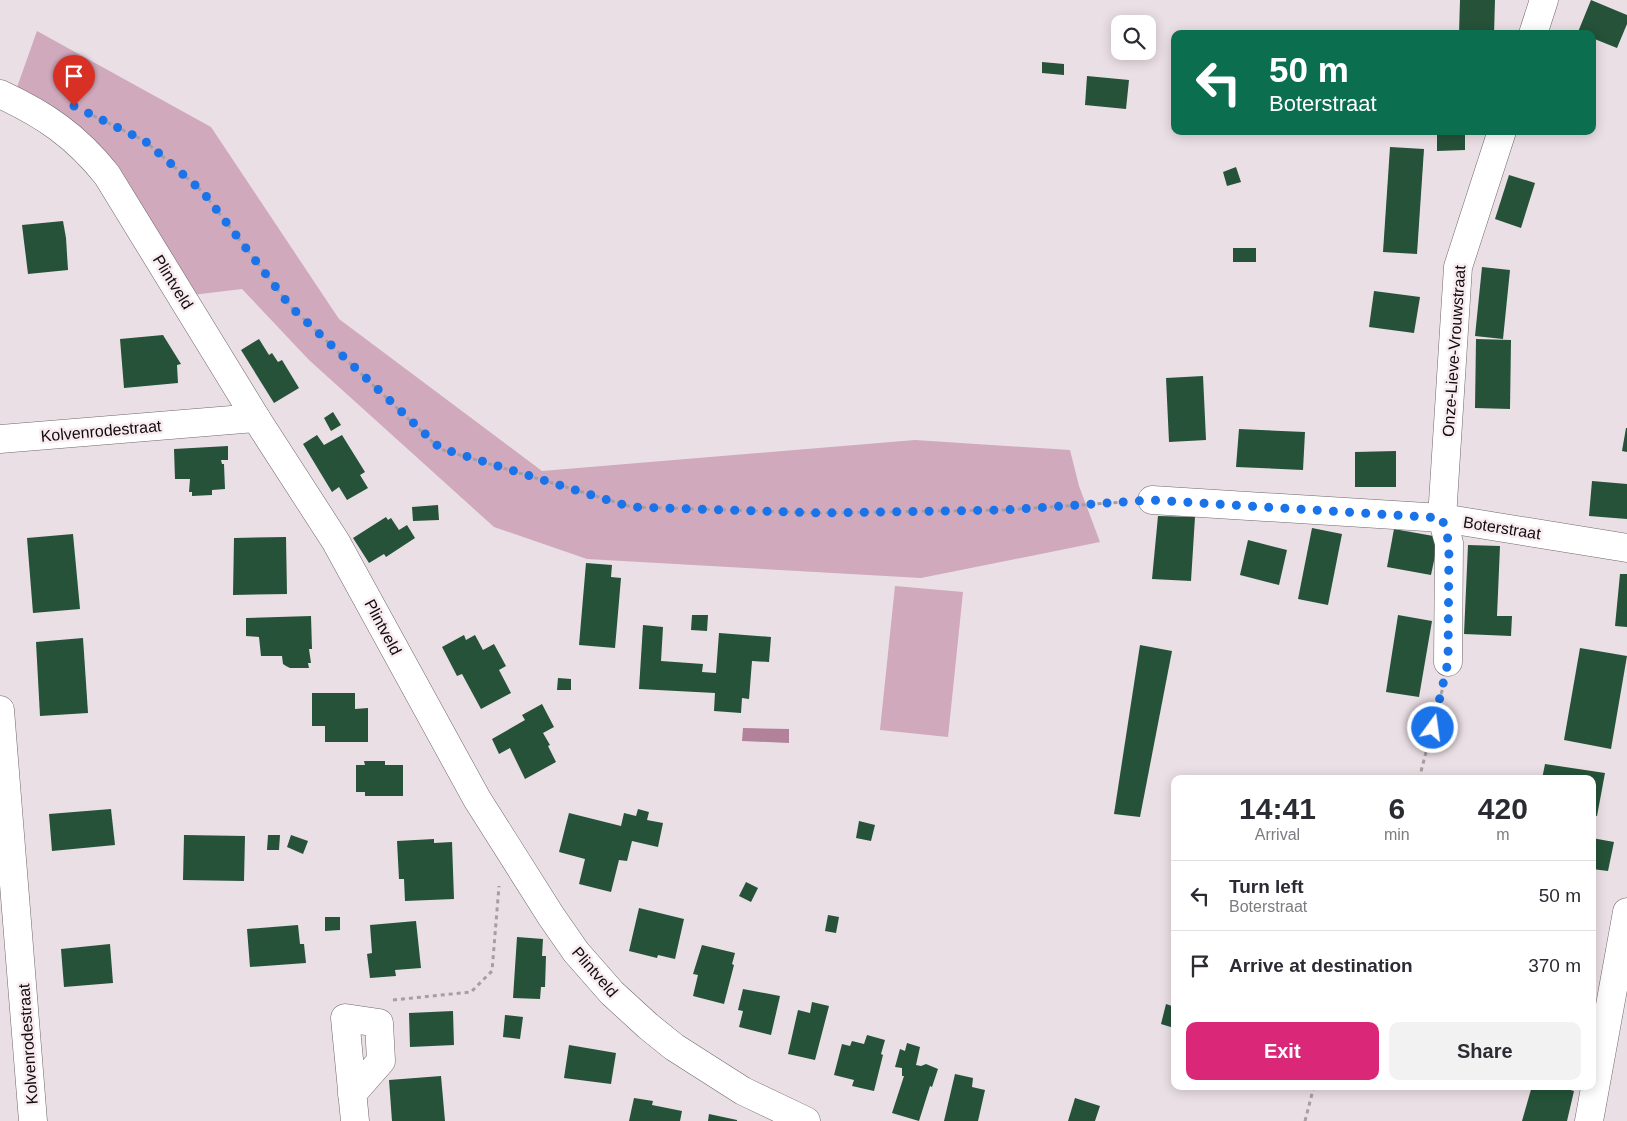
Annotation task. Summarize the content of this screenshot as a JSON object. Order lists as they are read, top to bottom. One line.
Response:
{"streets":{"street":["Plintveld","Onze-Lieve-Vrouwstraat","Kolvenrodestraat","Boterstraat"]},"crossings":[["Plintveld","Kolvenrodestraat"],["Onze-Lieve-Vrouwstraat","Boterstraat"]],"page":{"turn":["50 m","Boterstraat"],"eta":["14:41","Arrival","6","min","420","m"],"list":[{"name":"Turn left","note":"Boterstraat","value":"50 m"},{"name":"Arrive at destination","value":"370 m"}],"buttons":["Exit","Share"]}}
